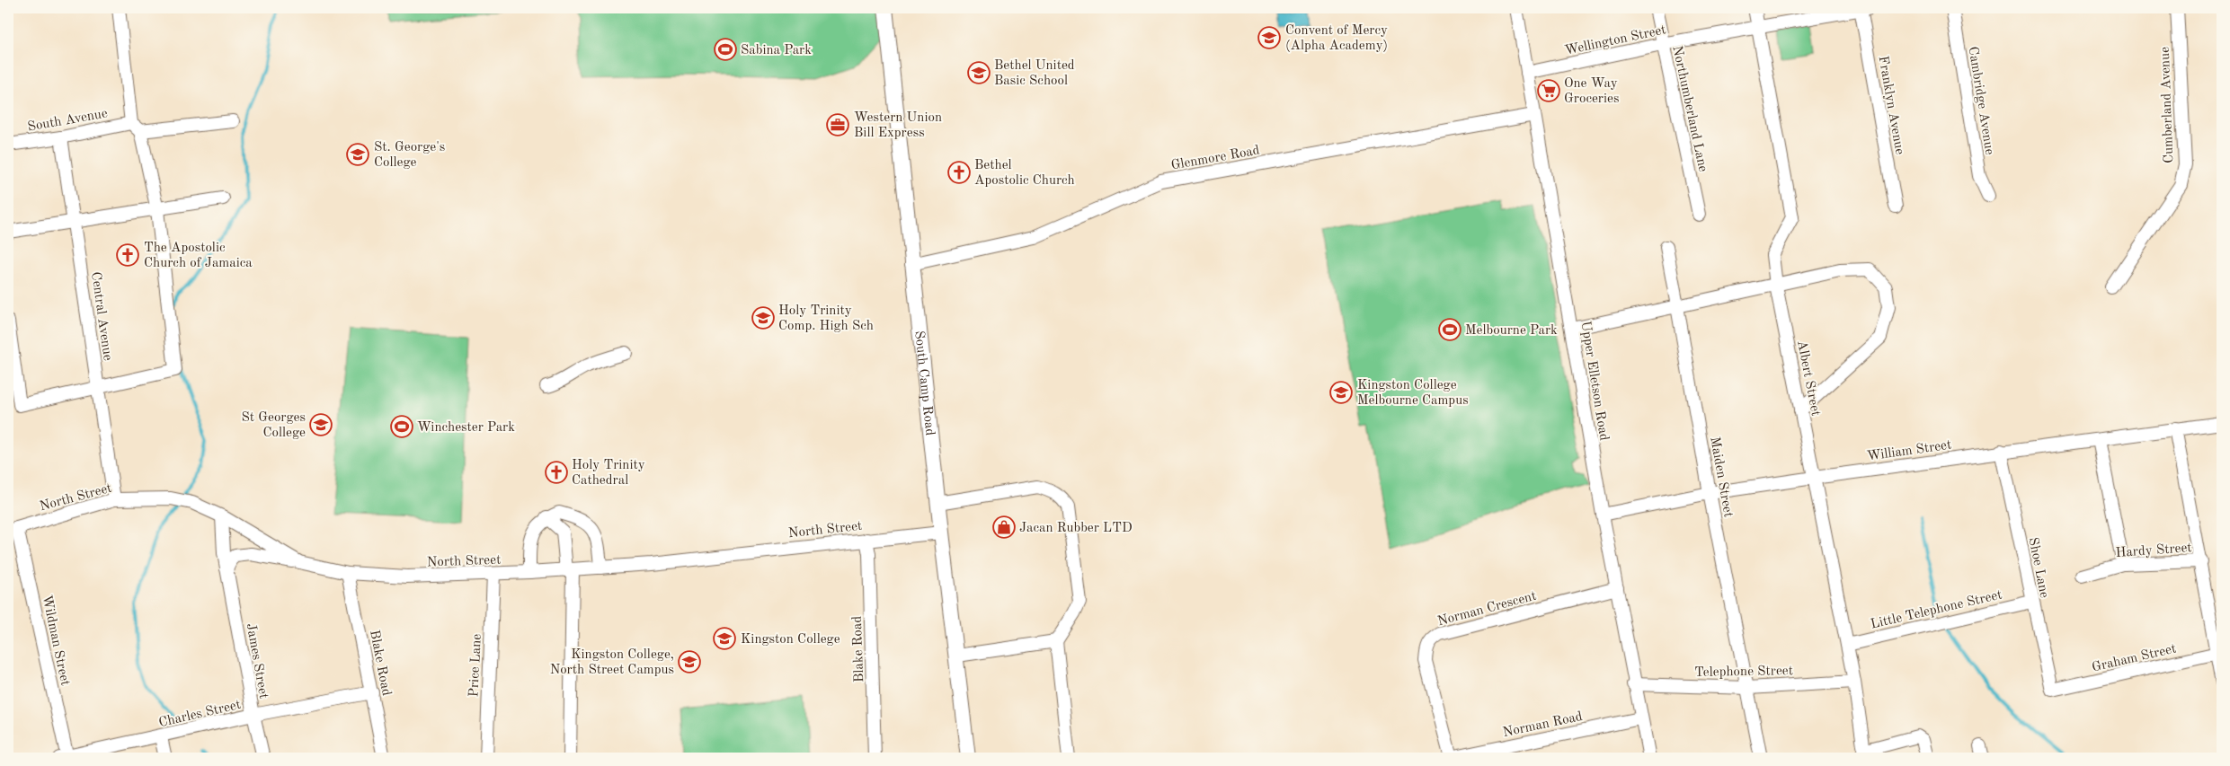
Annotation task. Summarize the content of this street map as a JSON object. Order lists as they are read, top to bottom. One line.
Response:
{"streets":{"main road":["South Camp Road"],"street":["Wellington Street","Cambridge Avenue","Franklyn Avenue","Cumberland Avenue","Northumberland Lane","South Avenue","Glenmore Road","Central Avenue","Albert Street","Upper Elletson Road","William Street","Maiden Street","North Street","Hardy Street","Shoe Lane","Norman Crescent","Little Telephone Street","Wildman Street","Blake Road","Graham Street","James Street","Price Lane","Telephone Street","Charles Street","Norman Road"]},"crossings":[["Wellington Street","Franklyn Avenue"],["Wellington Street","Northumberland Lane"],["Wellington Street","Albert Street"],["Wellington Street","Upper Elletson Road"],["South Avenue","Central Avenue"],["Glenmore Road","Upper Elletson Road"],["Glenmore Road","South Camp Road"],["Central Avenue","North Street"],["Albert Street","William Street"],["Albert Street","Little Telephone Street"],["Albert Street","Telephone Street"],["Upper Elletson Road","William Street"],["Upper Elletson Road","Norman Crescent"],["Upper Elletson Road","Telephone Street"],["Upper Elletson Road","Norman Road"],["South Camp Road","North Street"],["William Street","Maiden Street"],["William Street","Shoe Lane"],["Maiden Street","Telephone Street"],["North Street","Wildman Street"],["North Street","Blake Road"],["North Street","James Street"],["North Street","Price Lane"],["Shoe Lane","Little Telephone Street"],["Shoe Lane","Graham Street"],["Norman Crescent","Norman Road"],["Wildman Street","Charles Street"],["Blake Road","Charles Street"],["James Street","Charles Street"]],"places":{"school or university":["Convent of Mercy (Alpha Academy)","Bethel United Basic School","St. George's College","Holy Trinity Comp. High Sch","Kingston College Melbourne Campus","St Georges College","Kingston College","Kingston College, North Street Campus"],"sports":["Sabina Park","Melbourne Park","Winchester Park"],"supermarket":["One Way Groceries"],"office":["Western Union Bill Express"],"church":["Bethel Apostolic Church","The Apostolic Church of Jamaica","Holy Trinity Cathedral"],"shop":["Jacan Rubber LTD"]}}
